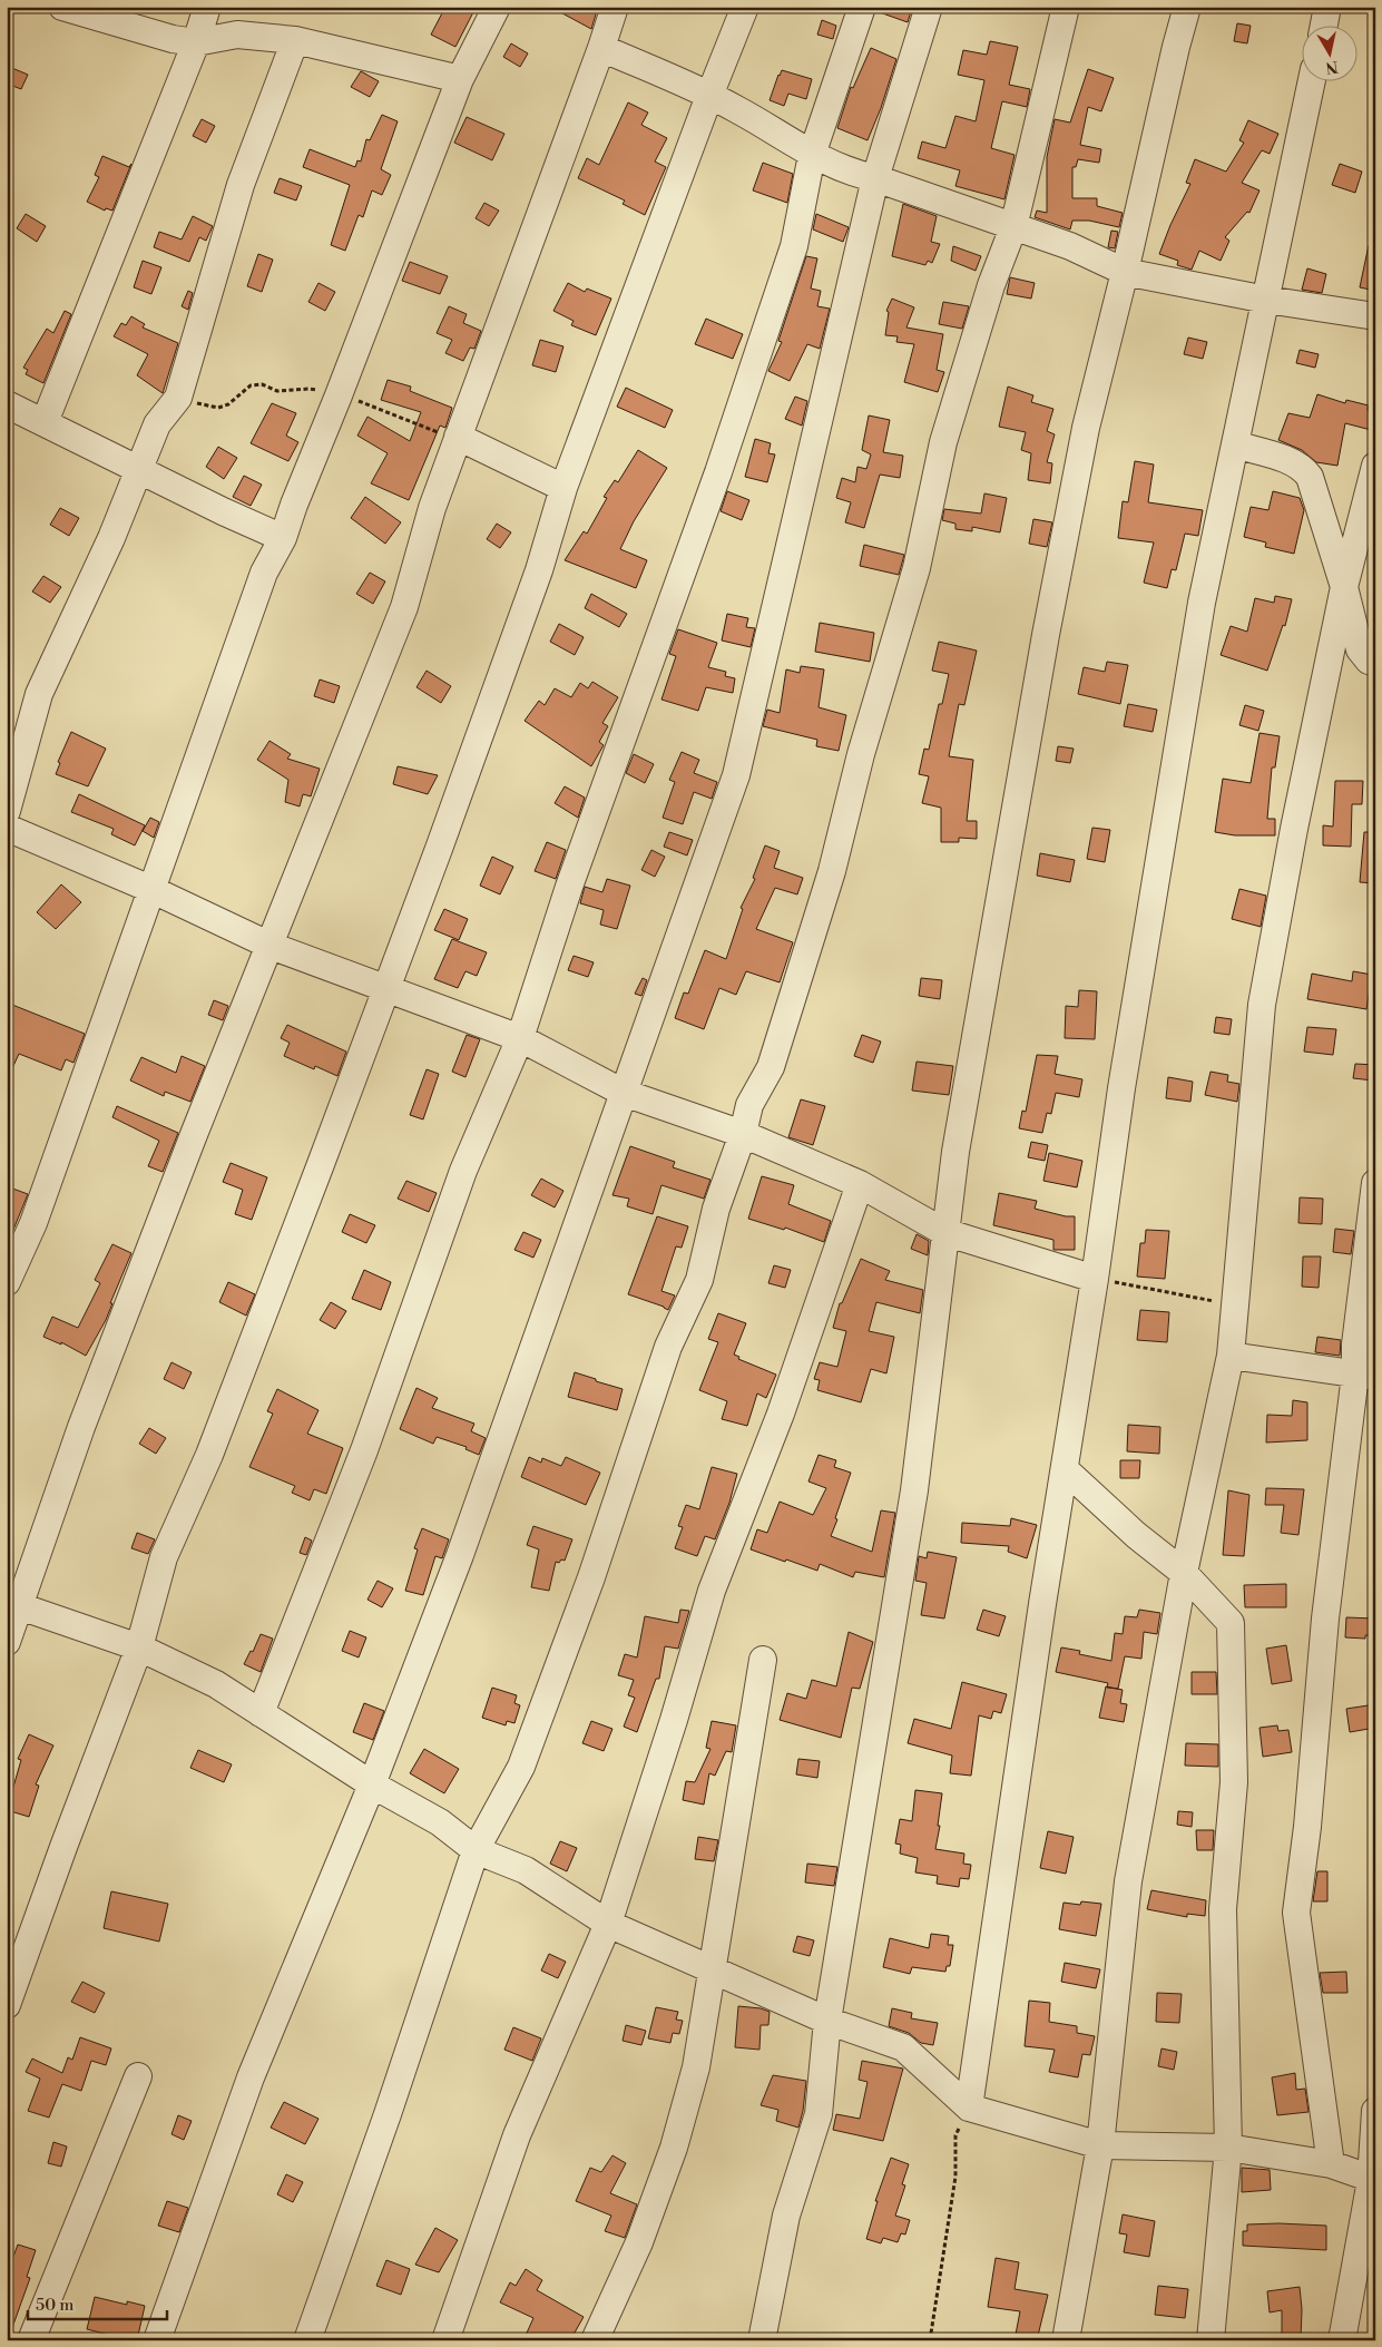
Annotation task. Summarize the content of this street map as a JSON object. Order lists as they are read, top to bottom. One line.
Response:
{"scale_bar":"50 m","north":"bottom"}
